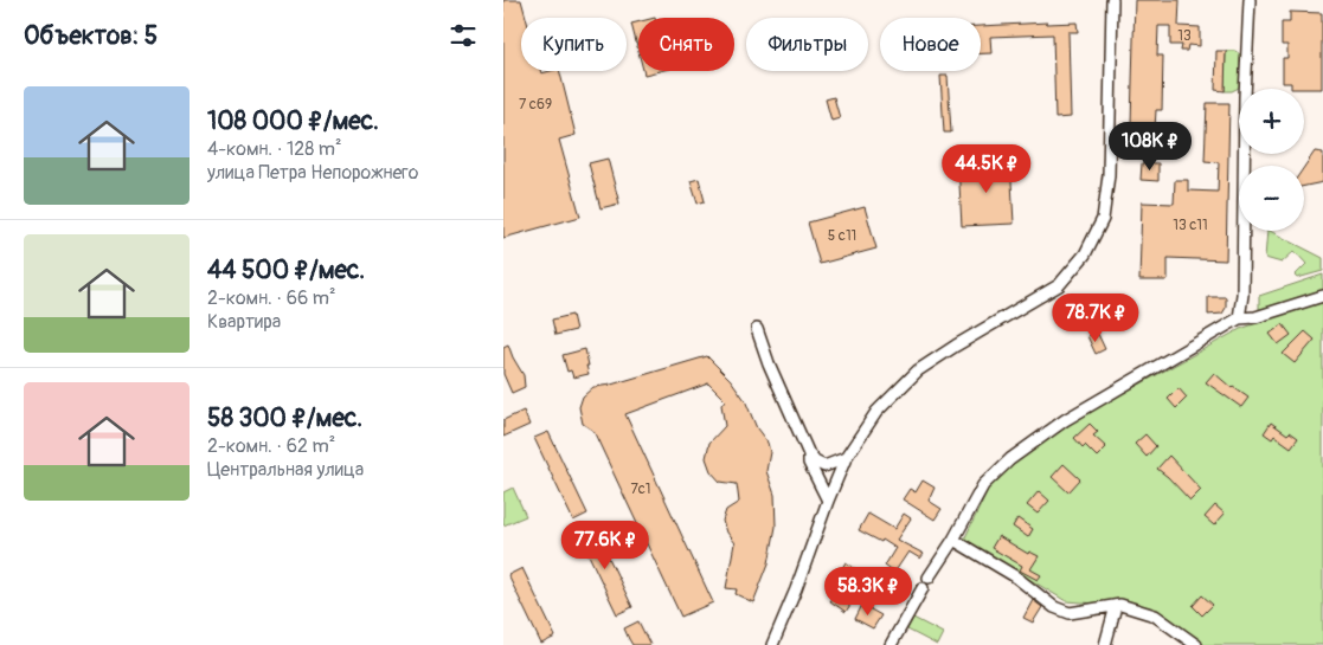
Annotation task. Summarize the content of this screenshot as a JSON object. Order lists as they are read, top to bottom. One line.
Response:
{"house_numbers":["13","7 с69","13 c11","5 с11","7с1"],"page":{"heading":"Объектов: 5","chip":["Купить","Снять","Фильтры","Новое"],"list":[{"name":"108 000 ₽/мес.","note":"4-комн. · 128 m² · улица Петра Непорожнего"},{"name":"44 500 ₽/мес.","note":"2-комн. · 66 m² · Квартира"},{"name":"58 300 ₽/мес.","note":"2-комн. · 62 m² · Центральная улица"}],"map_buttons":["+","−"],"price":["108K ₽","44.5K ₽","78.7K ₽","77.6K ₽","58.3K ₽"]}}
